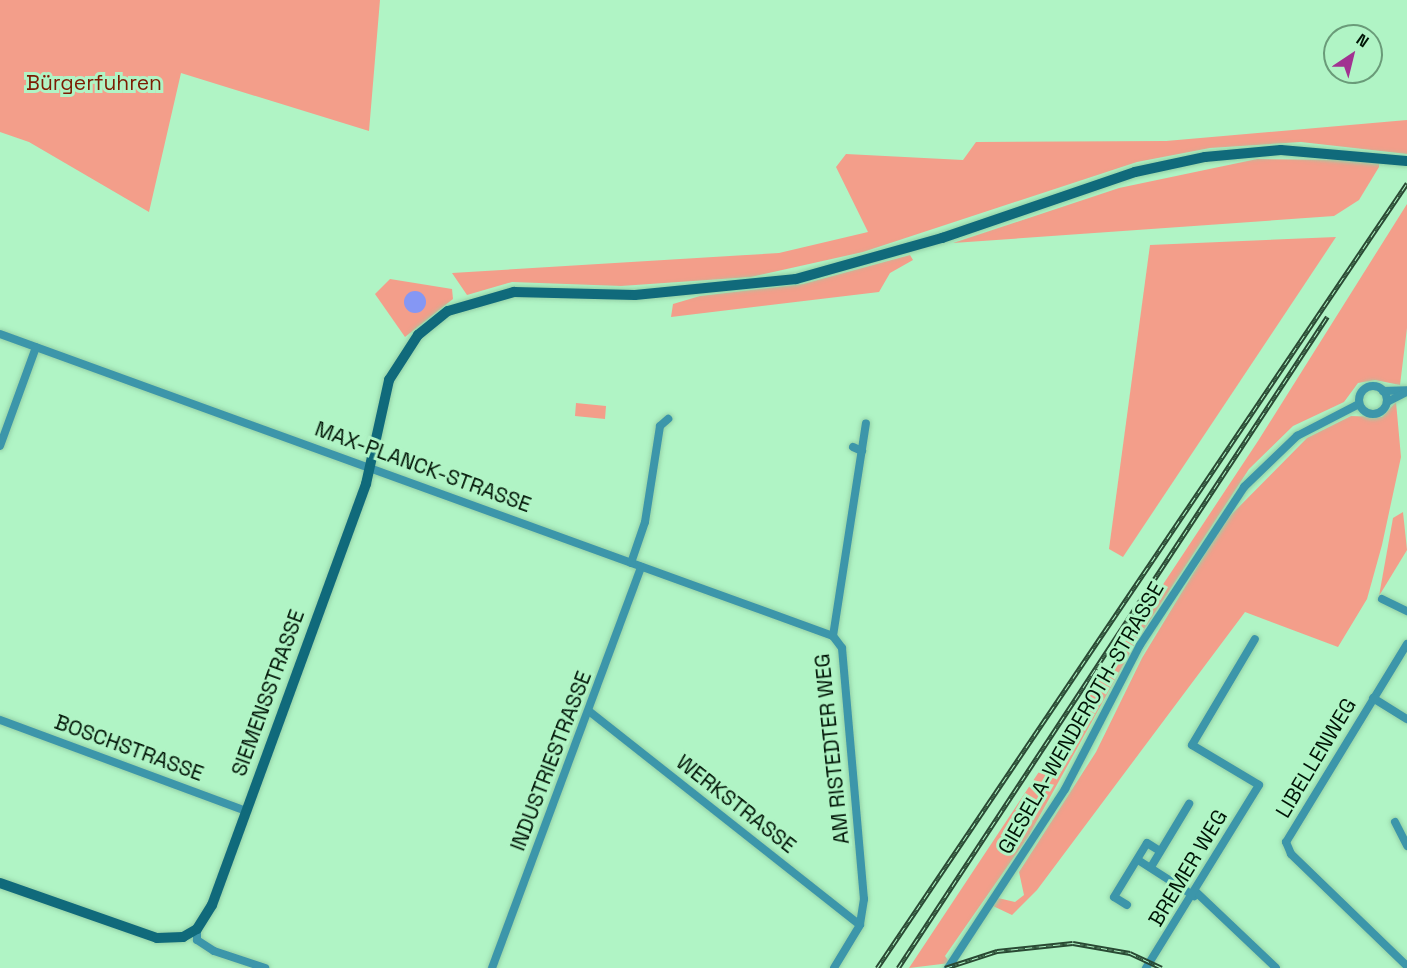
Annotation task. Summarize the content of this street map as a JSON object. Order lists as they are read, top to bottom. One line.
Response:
{"streets":{"main road":["SIEMENSSTRASSE"],"street":["MAX-PLANCK-STRASSE","GIESELA-WENDEROTH-STRASSE","BOSCHSTRASSE","AM RISTEDTER WEG","LIBELLENWEG","INDUSTRIESTRASSE","WERKSTRASSE","BREMER WEG"]},"crossings":[["MAX-PLANCK-STRASSE","SIEMENSSTRASSE"],["MAX-PLANCK-STRASSE","AM RISTEDTER WEG"],["MAX-PLANCK-STRASSE","INDUSTRIESTRASSE"],["SIEMENSSTRASSE","BOSCHSTRASSE"],["AM RISTEDTER WEG","WERKSTRASSE"],["INDUSTRIESTRASSE","WERKSTRASSE"]],"parks":["Bürgerfuhren"],"north":"top right"}
